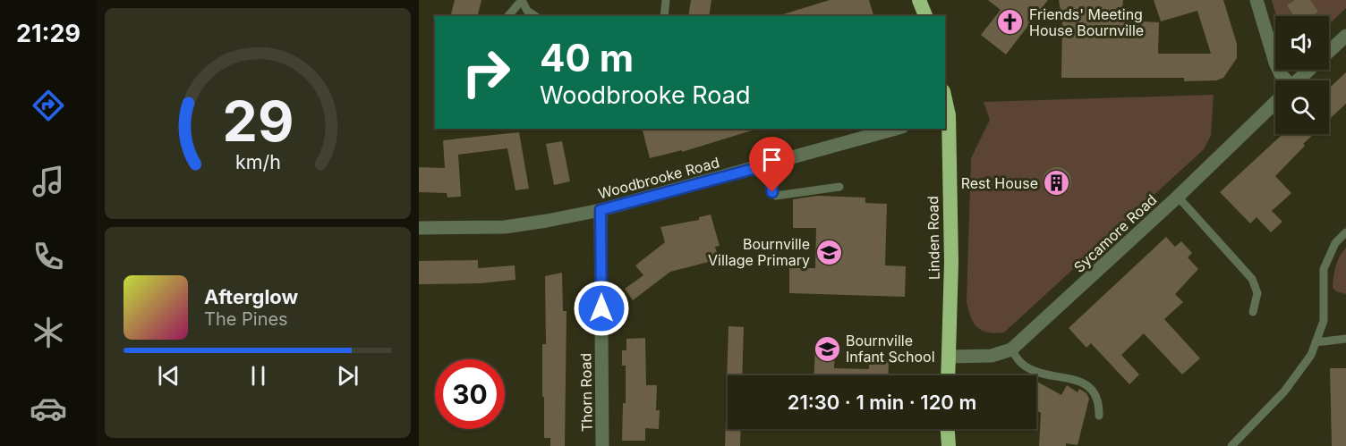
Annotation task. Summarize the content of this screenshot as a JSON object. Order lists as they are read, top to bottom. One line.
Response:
{"streets":{"highway":["Linden Road"],"street":["Woodbrooke Road","Sycamore Road","Thorn Road"]},"crossings":[["Woodbrooke Road","Thorn Road"],["Sycamore Road","Linden Road"]],"places":{"church":["Friends' Meeting House Bournville"],"building":["Rest House"],"school or university":["Bournville Village Primary","Bournville Infant School"]},"page":{"tabs":"21:29","turn":["40 m","Woodbrooke Road"],"song":["Afterglow","The Pines"],"limit":"30","trip":"21:30 · 1 min · 120 m","gauge":["29","km/h"]}}
